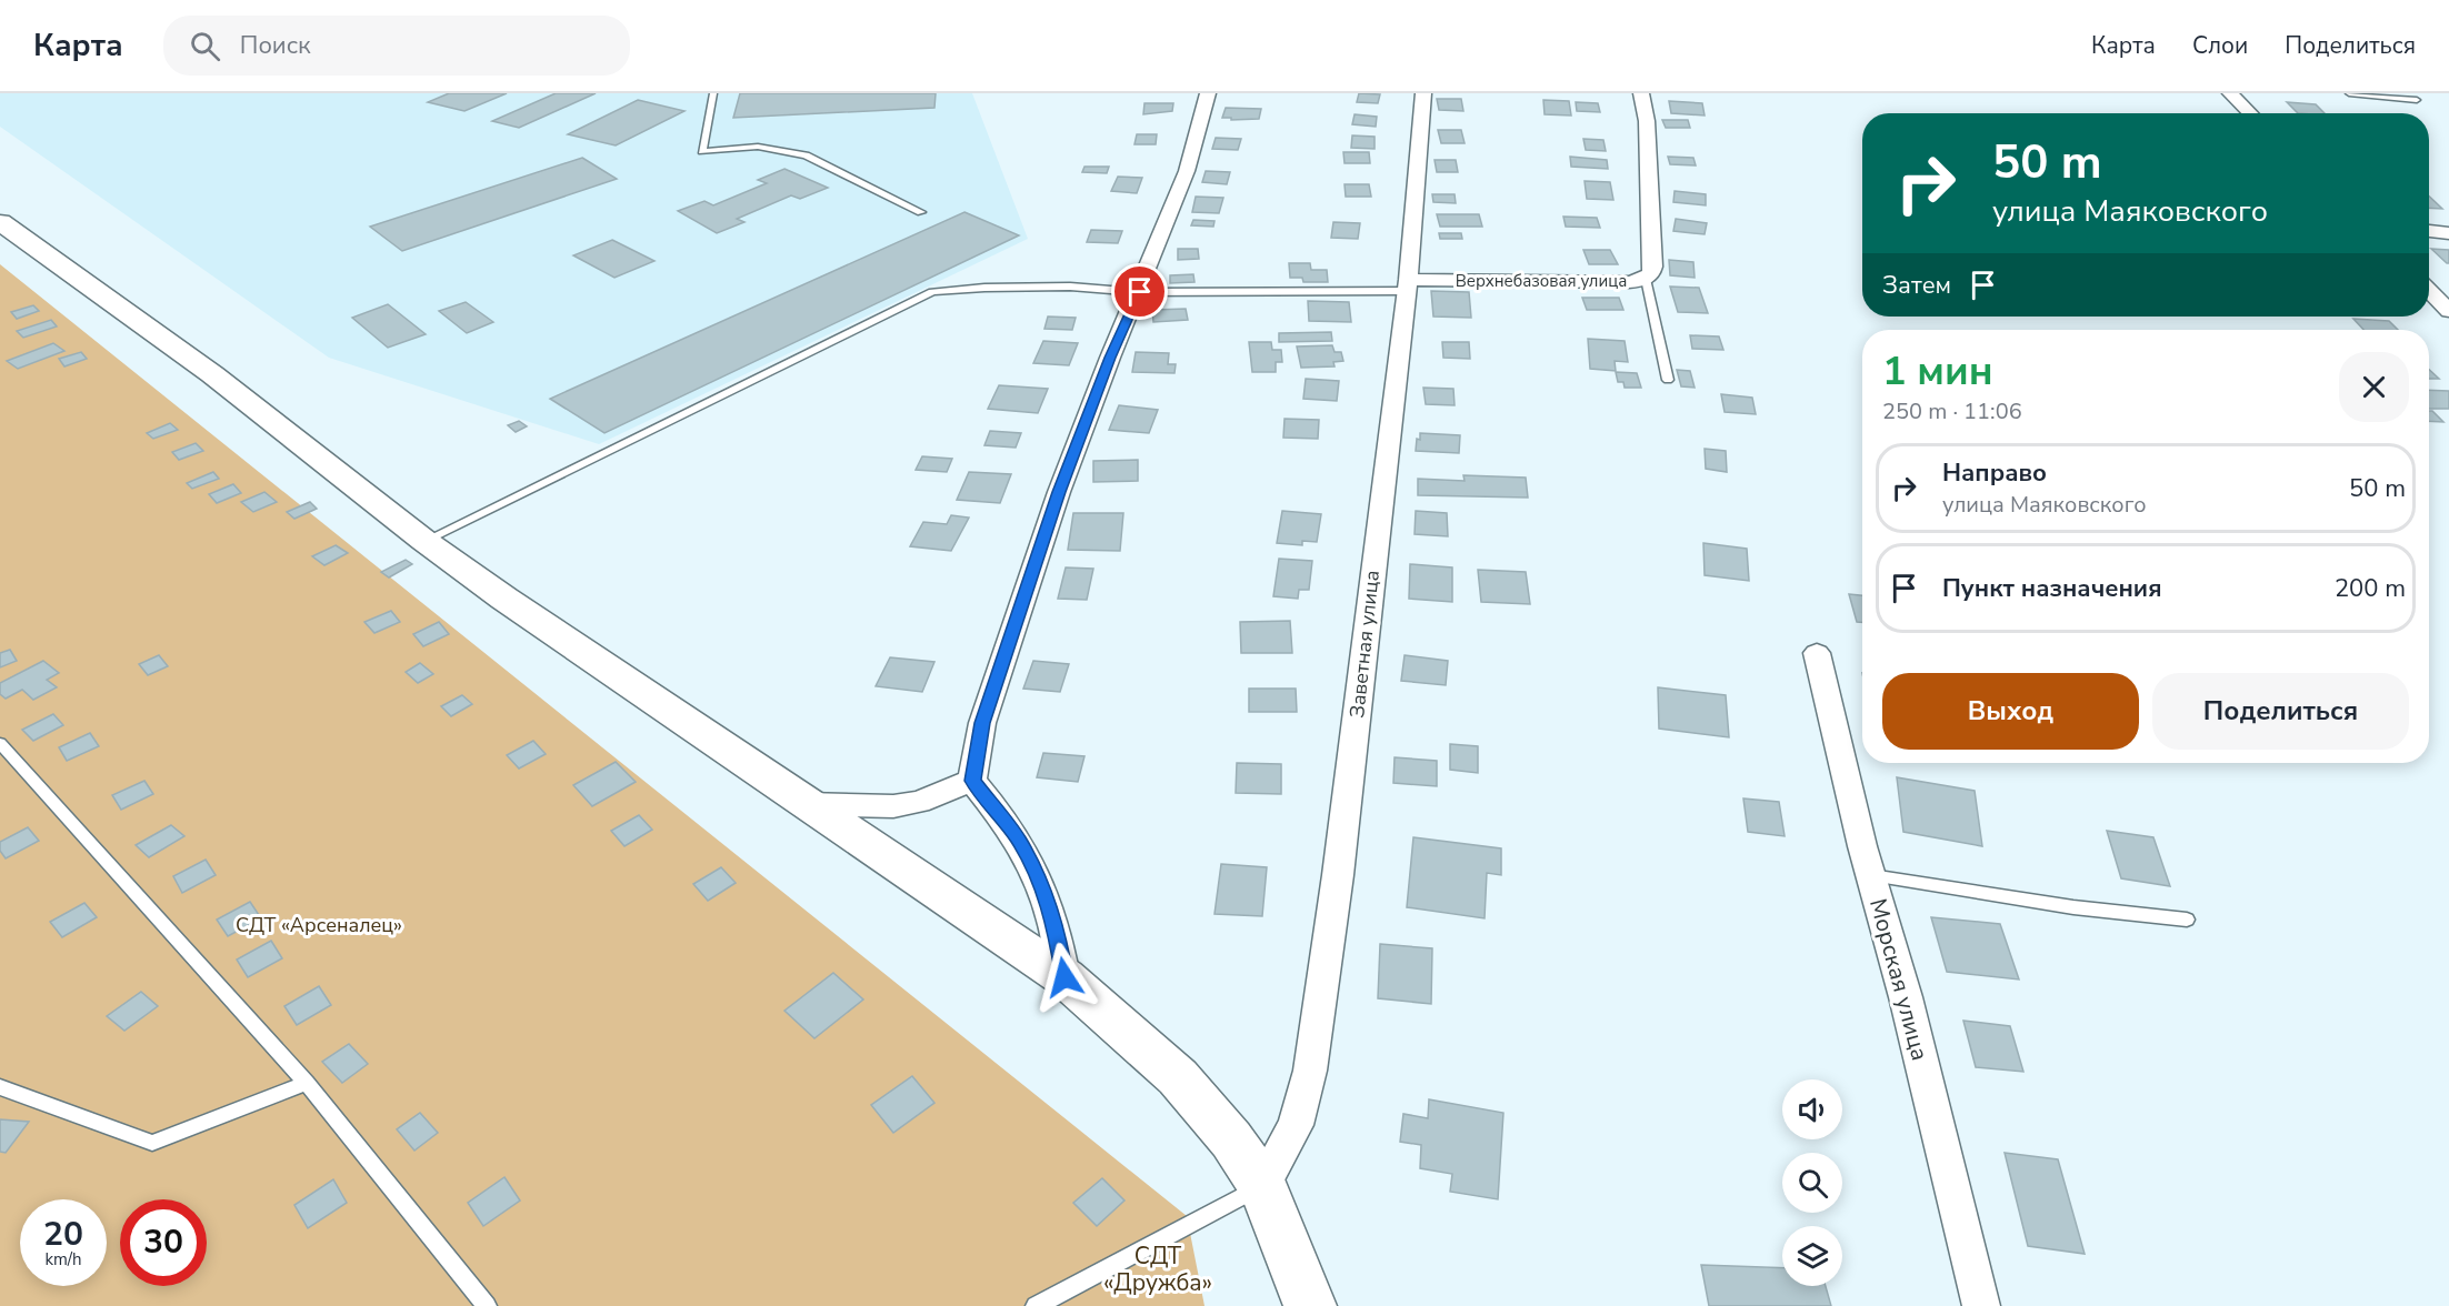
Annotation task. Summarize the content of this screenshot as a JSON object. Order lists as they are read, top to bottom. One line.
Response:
{"streets":{"street":["Верхнебазовая улица","Заветная улица","Морская улица"]},"crossings":[["Верхнебазовая улица","Заветная улица"]],"parks":["СДТ «Арсеналец»","СДТ «Дружба»"],"page":{"header":"Карта","search":"Поиск","nav":["Карта","Слои","Поделиться"],"turn":["50 m","улица Маяковского"],"then":"Затем","heading":["1 мин","250 m · 11:06"],"list":[{"name":"Направо","note":"улица Маяковского","value":"50 m"},{"name":"Пункт назначения","value":"200 m"}],"buttons":["Выход","Поделиться"],"speed":"20 km/h","limit":"30"}}
